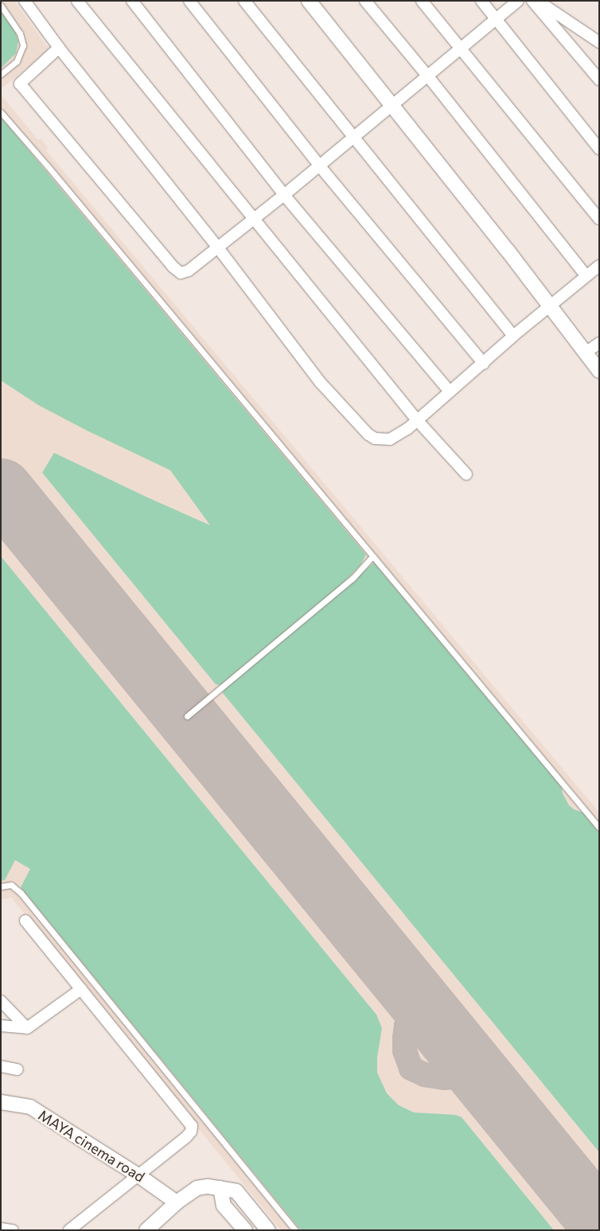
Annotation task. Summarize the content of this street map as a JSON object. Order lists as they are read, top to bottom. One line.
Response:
{"streets":{"street":["MAYA cinema road"]}}
